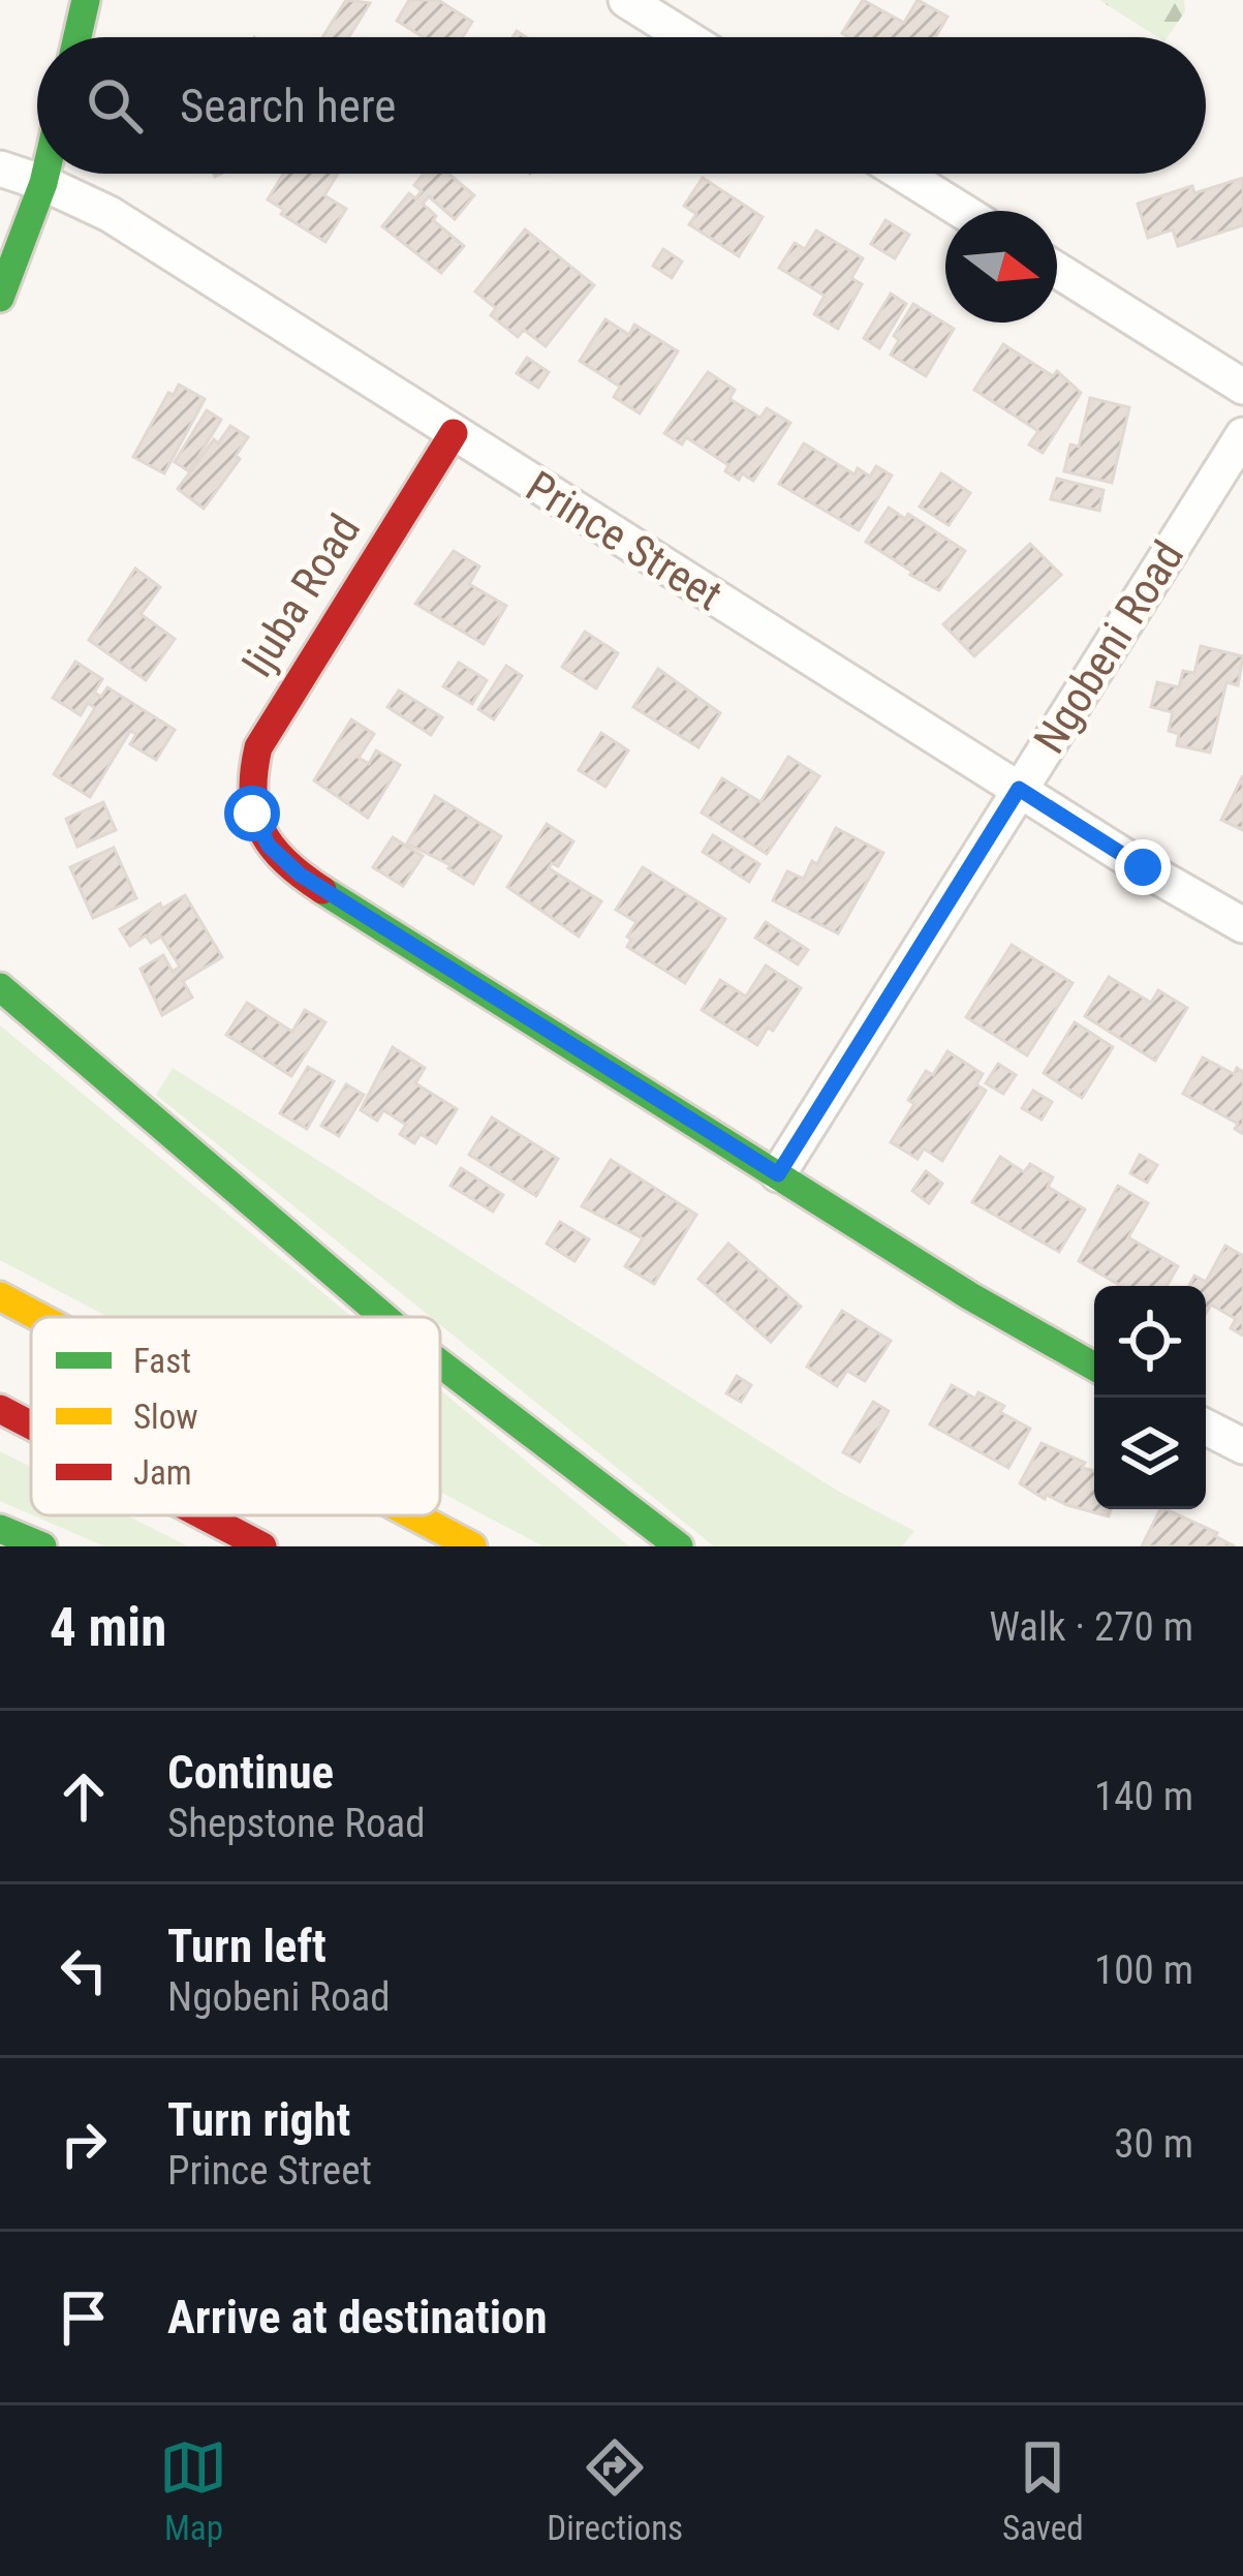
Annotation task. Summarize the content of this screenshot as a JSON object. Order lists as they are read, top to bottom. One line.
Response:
{"streets":{"main road":["Ijuba Road"],"street":["Prince Street","Ngobeni Road"]},"crossings":[["Prince Street","Ijuba Road"],["Prince Street","Ngobeni Road"],["Ijuba Road","Ngobeni Road"]],"legend":["Fast","Slow","Jam"],"north":"right","page":{"search":"Search here","heading":["4 min","Walk · 270 m"],"list":[["Continue","Shepstone Road","140 m"],["Turn left","Ngobeni Road","100 m"],["Turn right","Prince Street","30 m"],"Arrive at destination"],"nav":["Map","Directions","Saved"]}}
